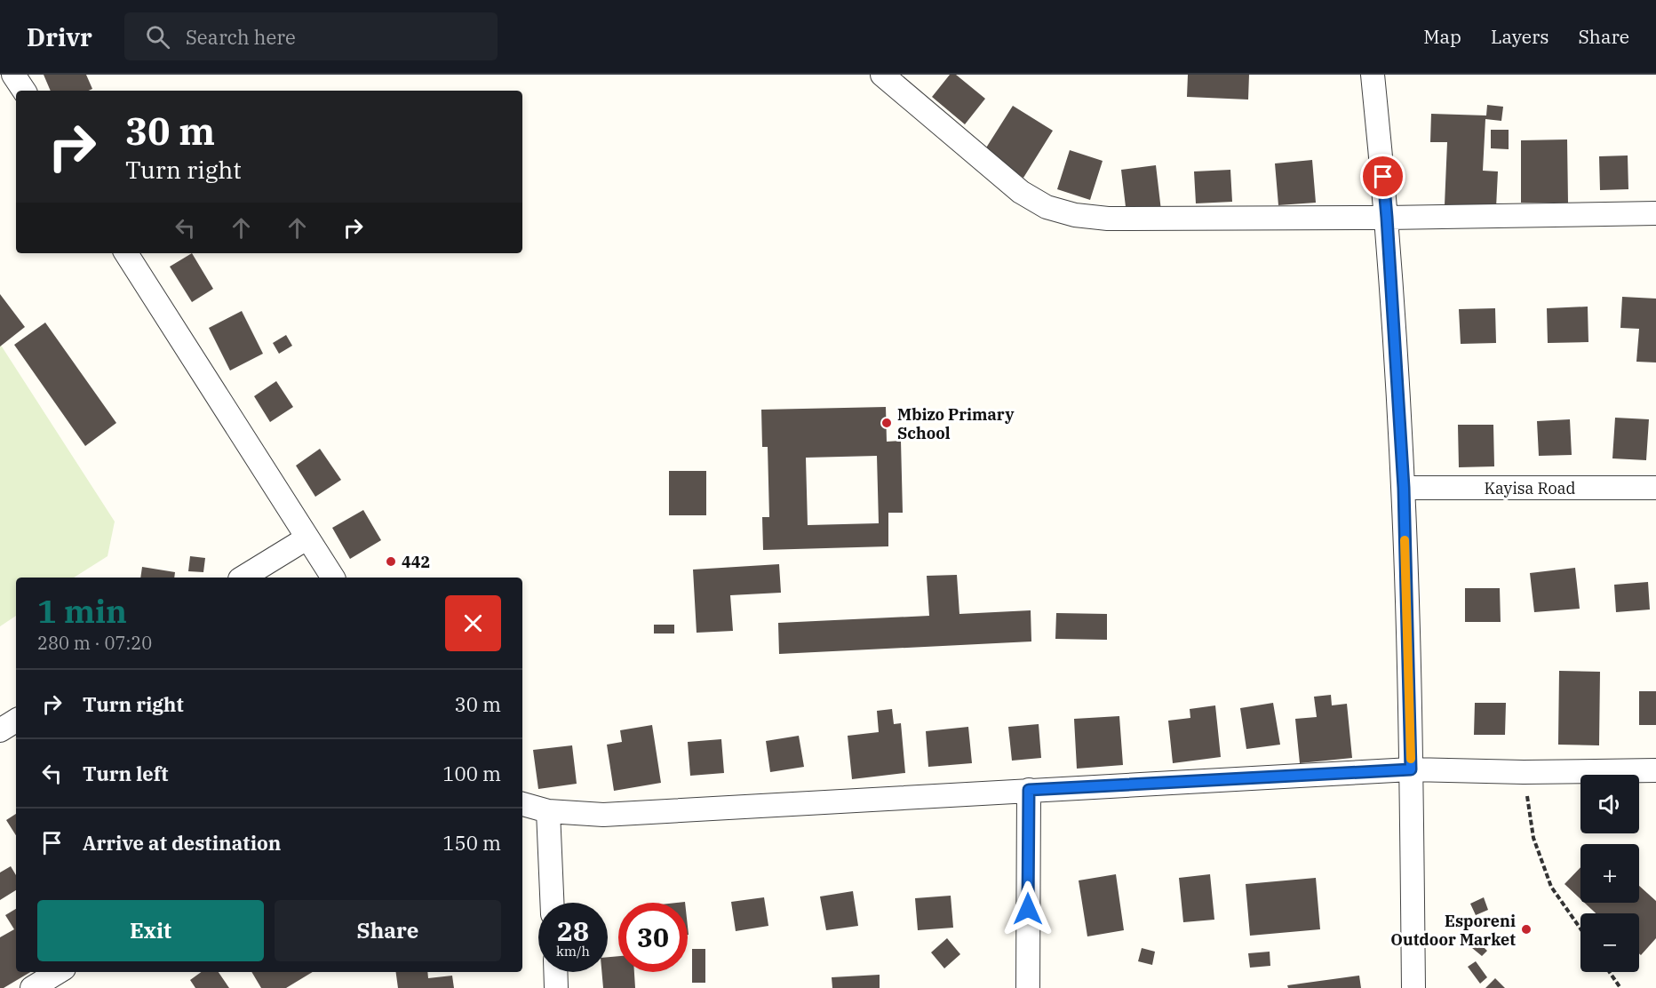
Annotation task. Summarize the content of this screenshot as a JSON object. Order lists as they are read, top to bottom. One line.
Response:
{"streets":{"street":["Kayisa Road"]},"places":["Mbizo Primary School","442","Esporeni Outdoor Market"],"page":{"header":"Drivr","search":"Search here","nav":["Map","Layers","Share"],"turn":["30 m","Turn right"],"heading":["1 min","280 m · 07:20"],"list":[{"name":"Turn right","value":"30 m"},{"name":"Turn left","value":"100 m"},{"name":"Arrive at destination","value":"150 m"}],"map_buttons":["+","−"],"buttons":["Exit","Share"],"speed":"28 km/h","limit":"30"}}
